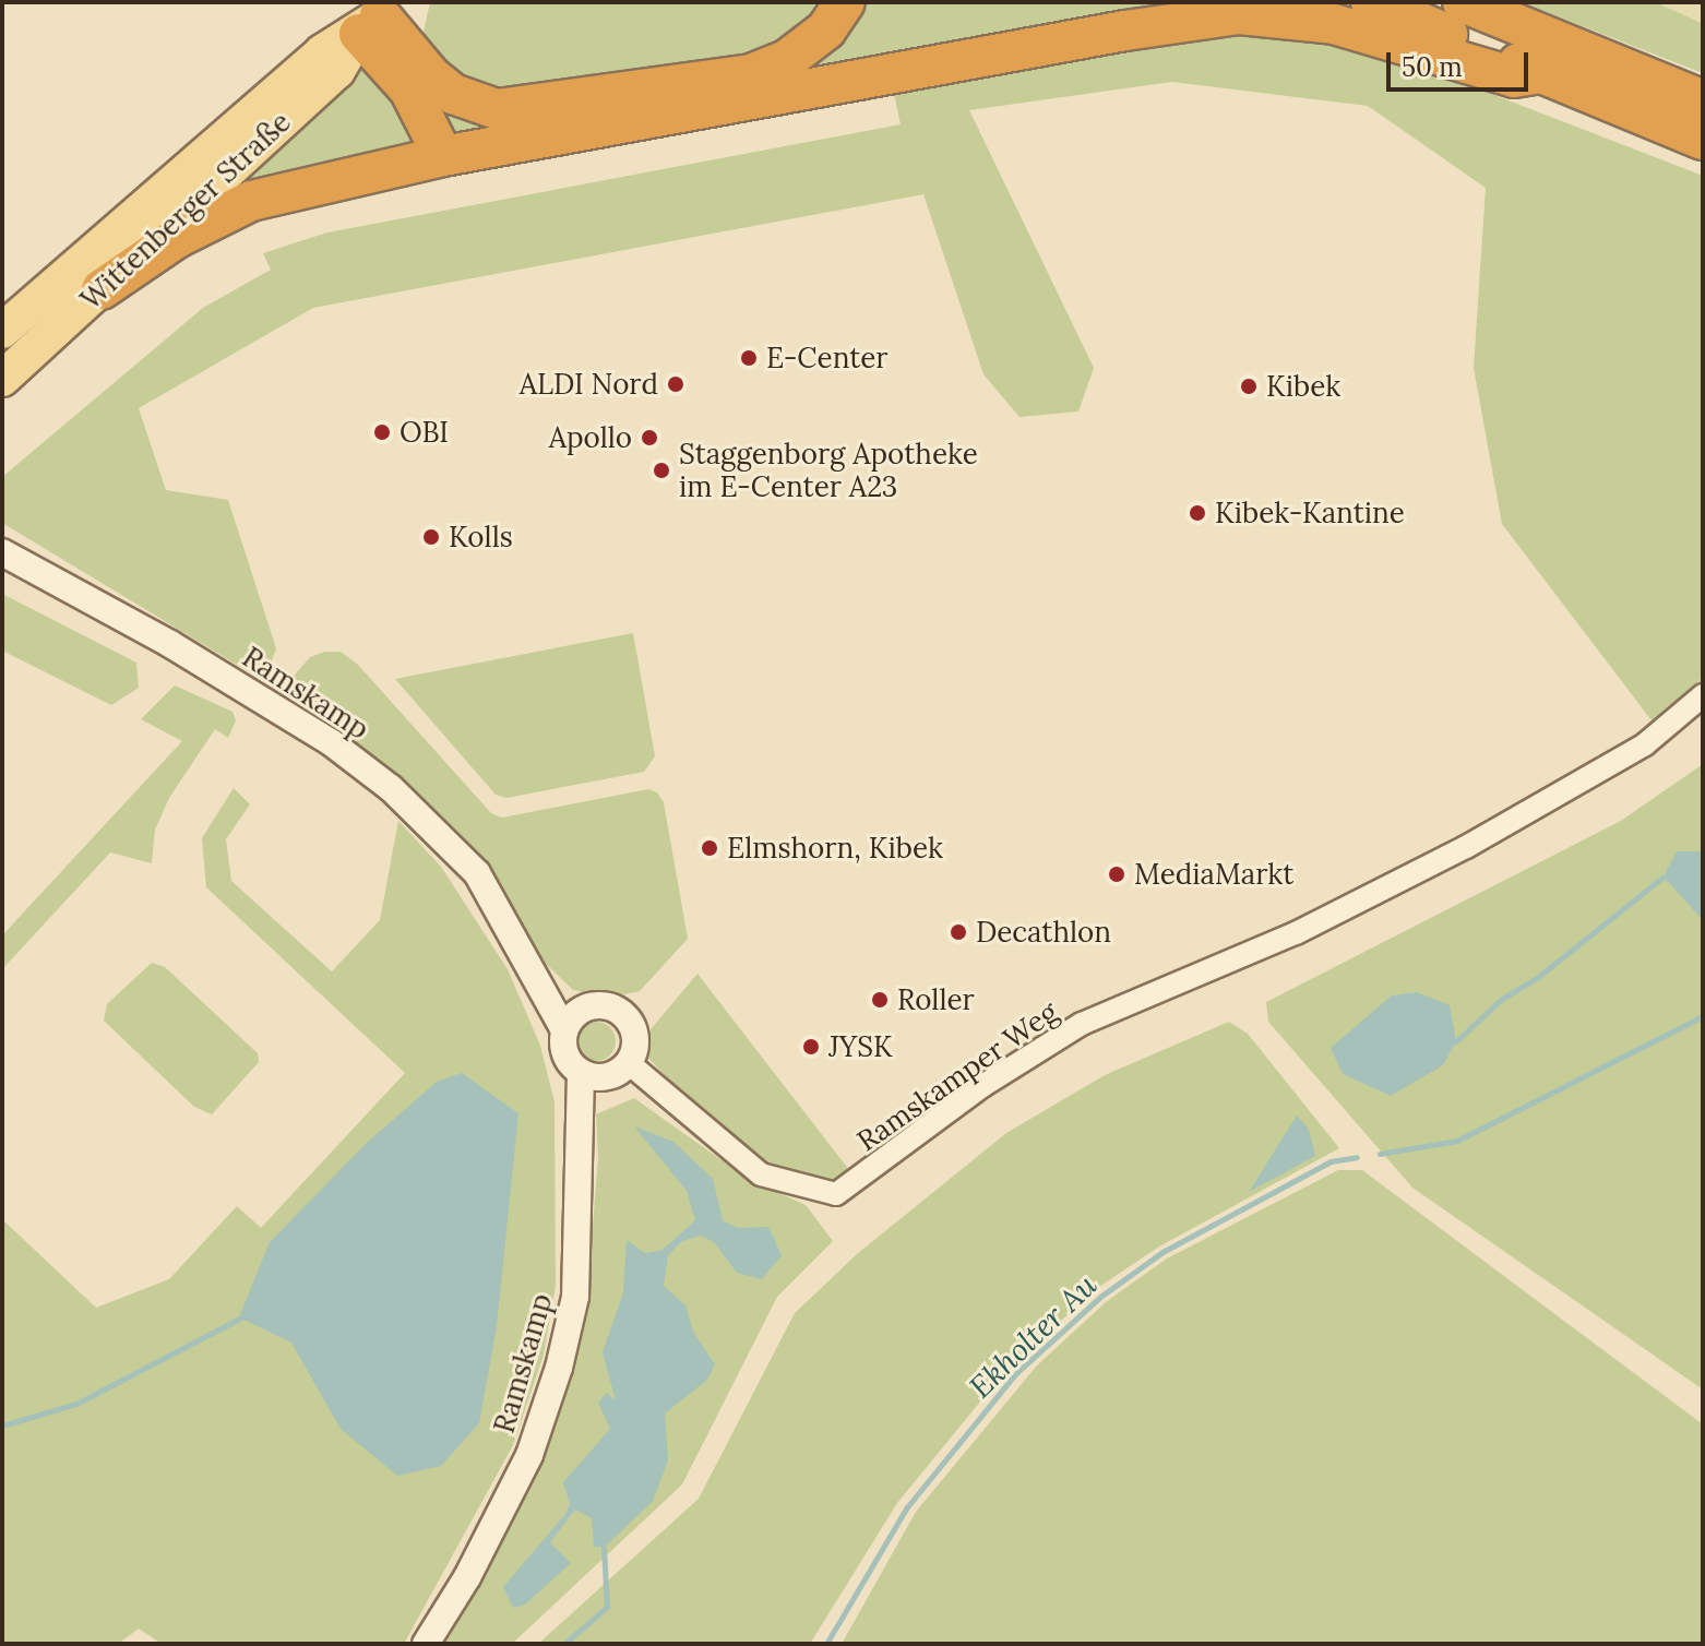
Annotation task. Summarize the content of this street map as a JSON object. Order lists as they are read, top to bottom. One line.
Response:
{"streets":{"main road":["Wittenberger Straße"],"street":["Ramskamp","Ramskamper Weg"]},"crossings":[["Ramskamp","Ramskamper Weg"]],"water":["Ekholter Au"],"places":["E-Center","ALDI Nord","Kibek","OBI","Apollo","Staggenborg Apotheke im E-Center A23","Kibek-Kantine","Kolls","Elmshorn, Kibek","MediaMarkt","Decathlon","Roller","JYSK"],"scale_bar":"50 m"}
